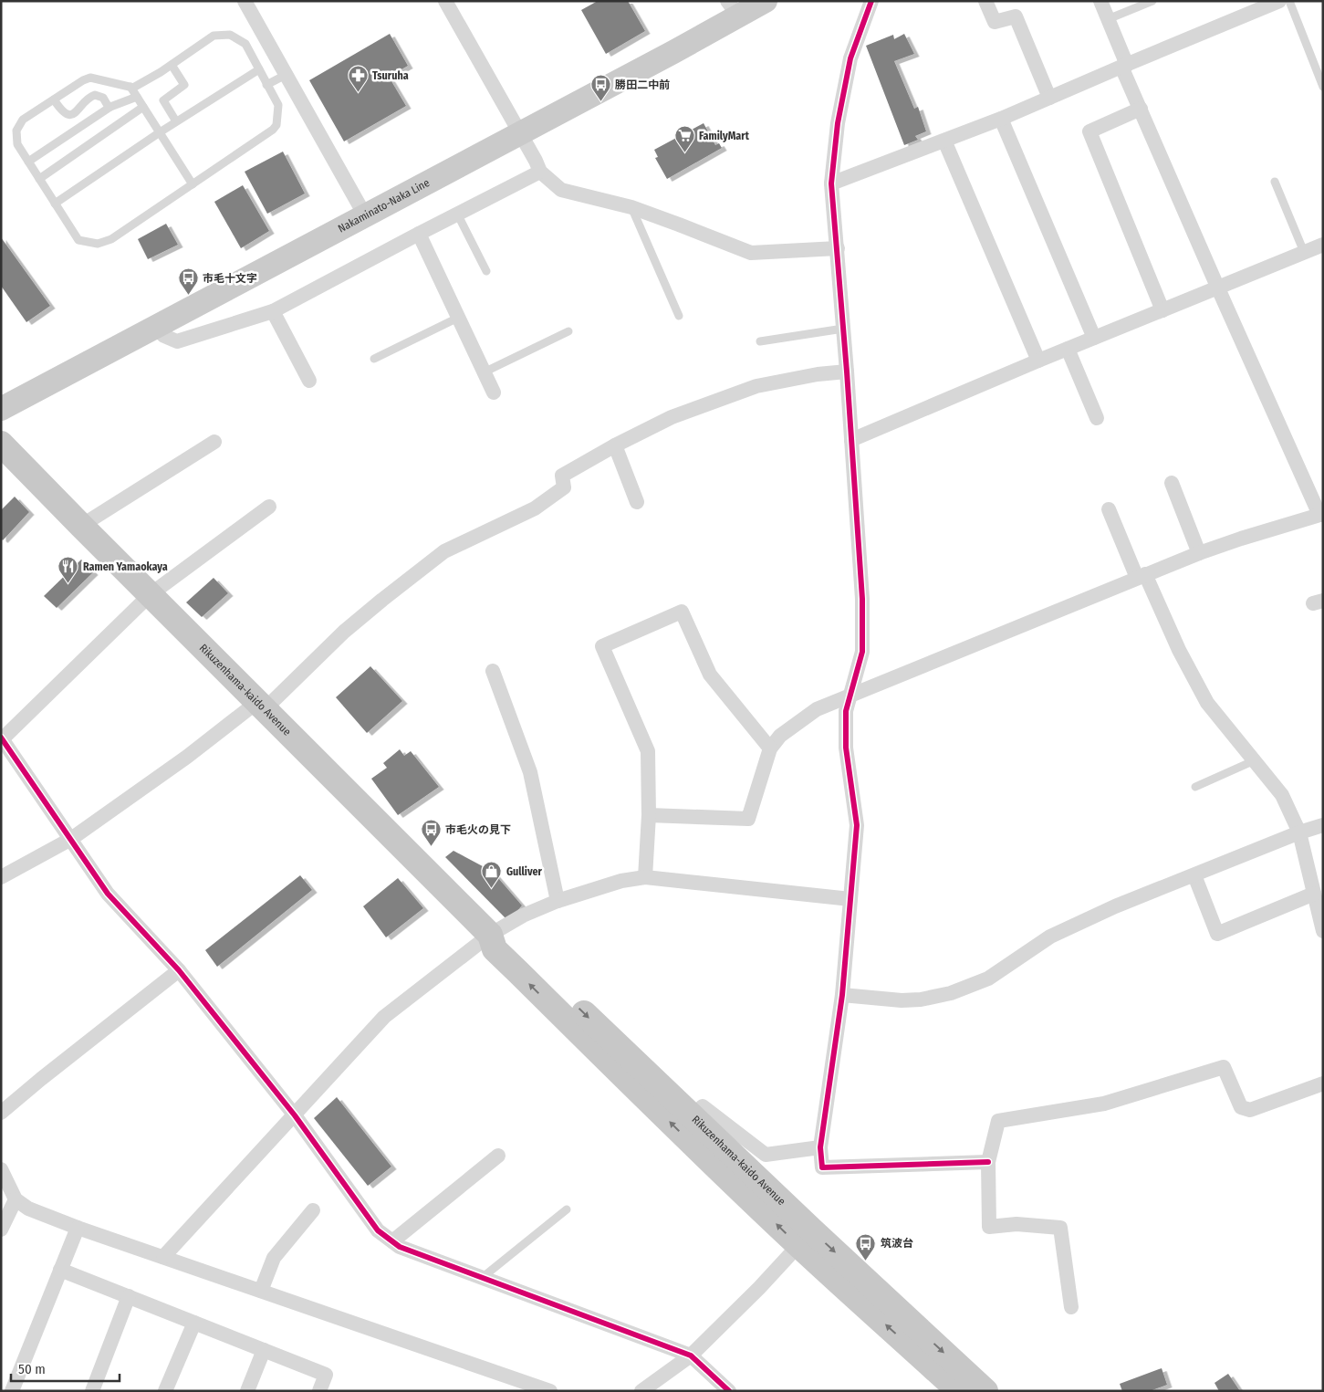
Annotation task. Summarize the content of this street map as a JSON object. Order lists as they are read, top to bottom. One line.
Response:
{"streets":{"highway":["Rikuzenhama-kaido Avenue"],"main road":["Nakaminato-Naka Line"]},"places":{"pharmacy":["Tsuruha"],"bus stop":["勝田二中前","市毛十文字","市毛火の見下","筑波台"],"supermarket":["FamilyMart"],"restaurant":["Ramen Yamaokaya"],"shop":["Gulliver"]},"scale_bar":"50 m"}
